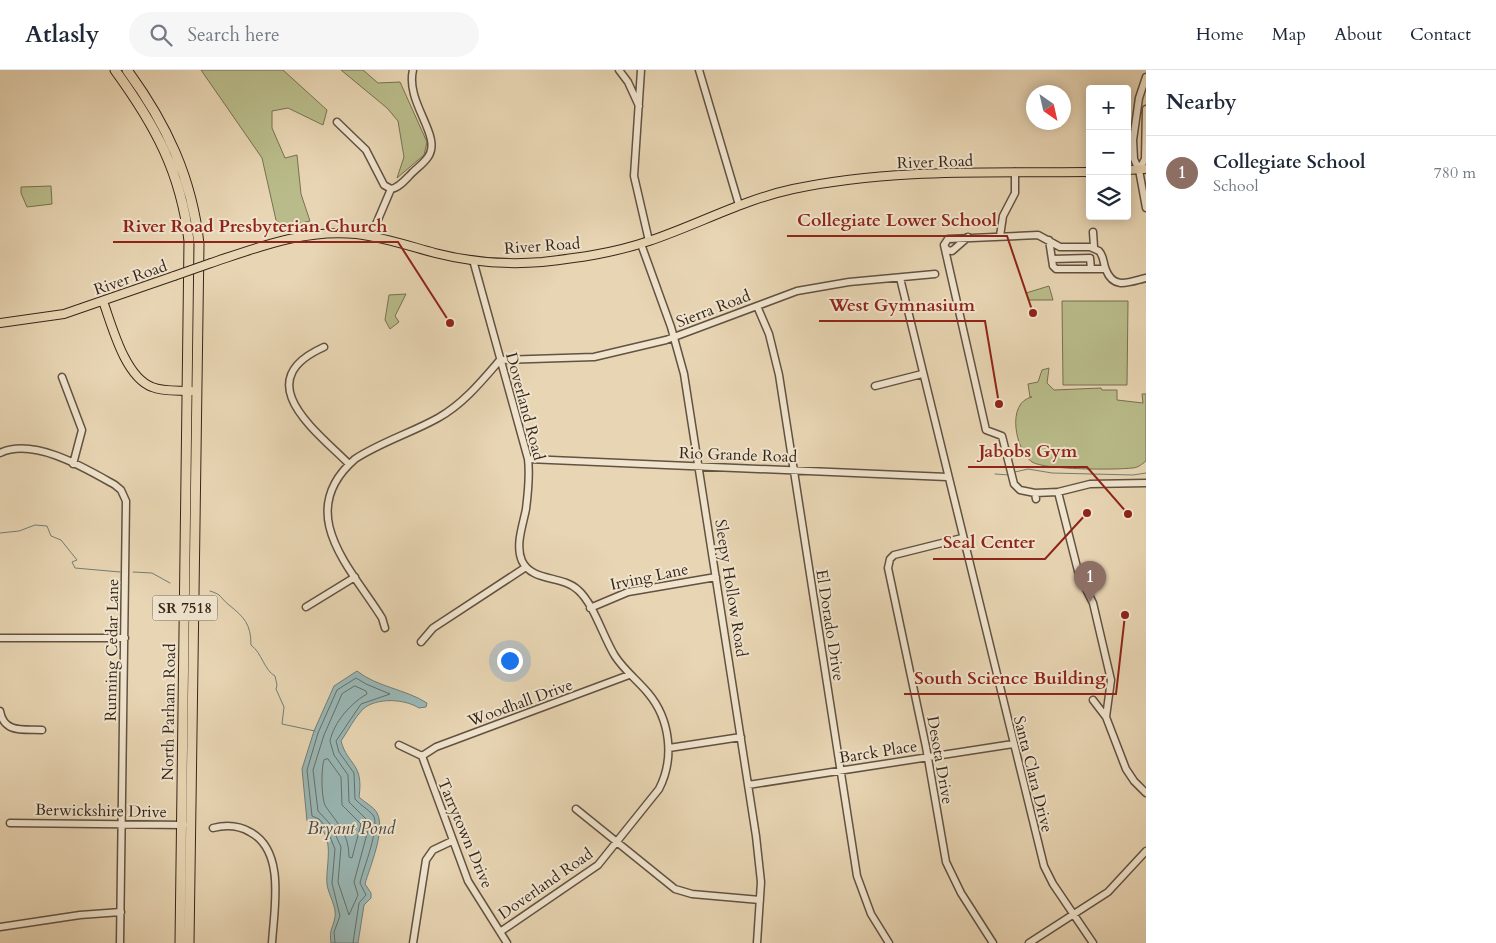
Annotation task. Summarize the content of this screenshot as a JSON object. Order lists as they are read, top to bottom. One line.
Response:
{"streets":{"highway":["SR 7518","North Parham Road"],"main road":["River Road"],"street":["Sierra Road","Doverland Road","Rio Grande Road","Irving Lane","Sleepy Hollow Road","El Dorado Drive","Running Cedar Lane","Woodhall Drive","Barck Place","Desota Drive","Santa Clara Drive","Berwickshire Drive","Tarrytown Drive"]},"crossings":[["River Road","Doverland Road"],["River Road","Sleepy Hollow Road"],["Sierra Road","Doverland Road"],["Sierra Road","Sleepy Hollow Road"],["Sierra Road","El Dorado Drive"],["Sierra Road","Santa Clara Drive"],["Doverland Road","Rio Grande Road"],["Doverland Road","Irving Lane"],["Doverland Road","Woodhall Drive"],["Doverland Road","Tarrytown Drive"],["Rio Grande Road","Sleepy Hollow Road"],["Rio Grande Road","El Dorado Drive"],["Rio Grande Road","Santa Clara Drive"],["Irving Lane","Sleepy Hollow Road"],["Sleepy Hollow Road","Barck Place"],["El Dorado Drive","Barck Place"],["Running Cedar Lane","Berwickshire Drive"],["Woodhall Drive","Tarrytown Drive"],["North Parham Road","Berwickshire Drive"],["Barck Place","Desota Drive"],["Barck Place","Santa Clara Drive"],["Desota Drive","Santa Clara Drive"]],"water":["Bryant Pond"],"places":["Collegiate Lower School","River Road Presbyterian Church","West Gymnasium","Seal Center","Jabobs Gym","South Science Building"],"north":"bottom right","page":{"header":"Atlasly","search":"Search here","nav":["Home","Map","About","Contact"],"heading":"Nearby","map_buttons":["+","−"],"list":[{"mark":"1","name":"Collegiate School","note":"School","value":"780 m"}],"pins":"1"}}
